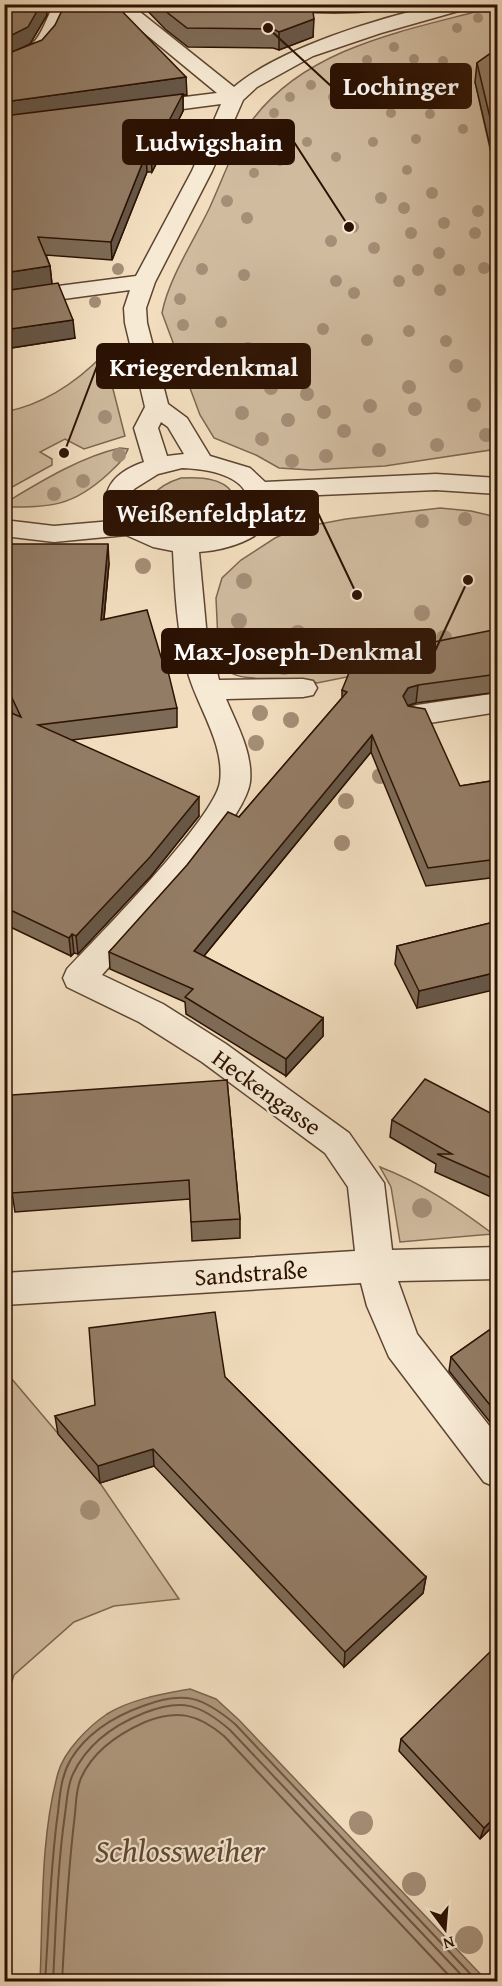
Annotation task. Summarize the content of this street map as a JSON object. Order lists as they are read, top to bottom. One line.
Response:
{"streets":{"street":["Heckengasse","Sandstraße"]},"crossings":[["Heckengasse","Sandstraße"]],"water":["Schlossweiher"],"places":["Lochinger","Ludwigshain","Kriegerdenkmal","Max-Joseph-Denkmal","Weißenfeldplatz"],"north":"bottom"}
